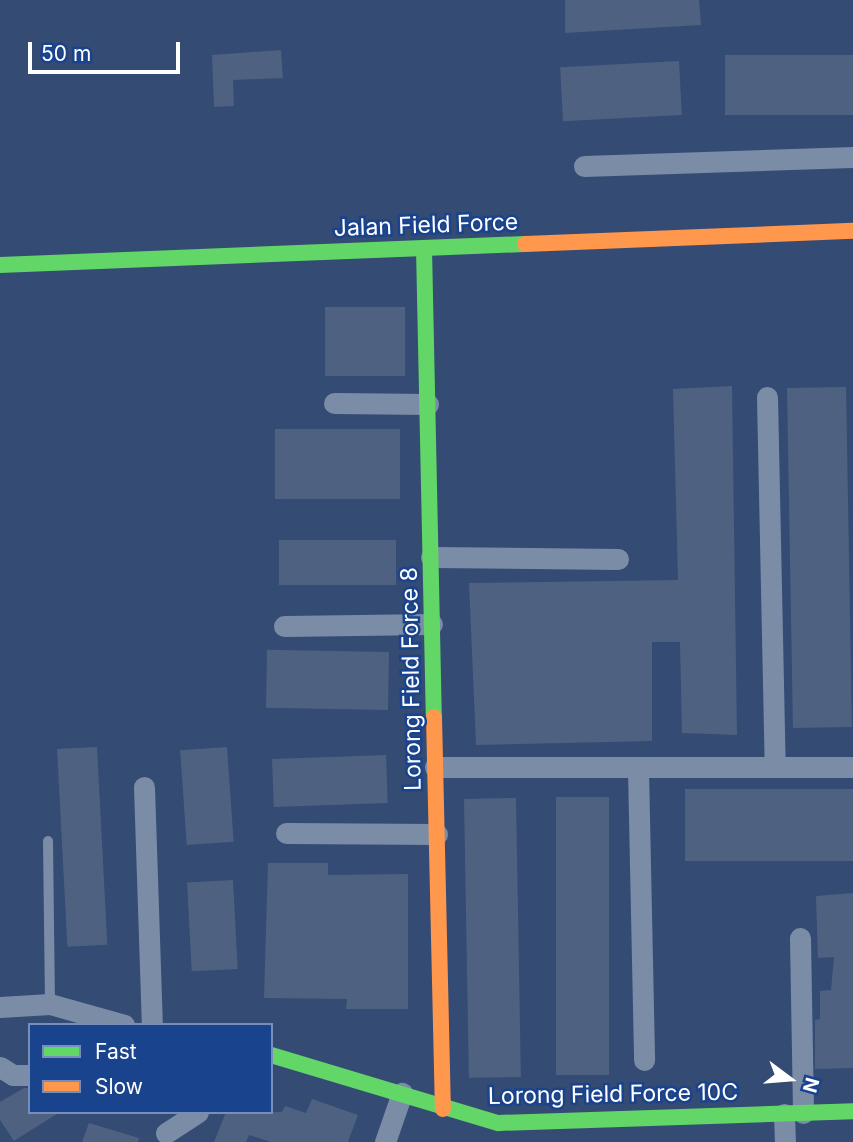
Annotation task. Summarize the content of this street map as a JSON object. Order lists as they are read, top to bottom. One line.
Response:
{"streets":{"street":["Jalan Field Force","Lorong Field Force 8","Lorong Field Force 10C"]},"crossings":[["Jalan Field Force","Lorong Field Force 8"],["Lorong Field Force 8","Lorong Field Force 10C"]],"legend":["Fast","Slow"],"scale_bar":"50 m","north":"right"}
